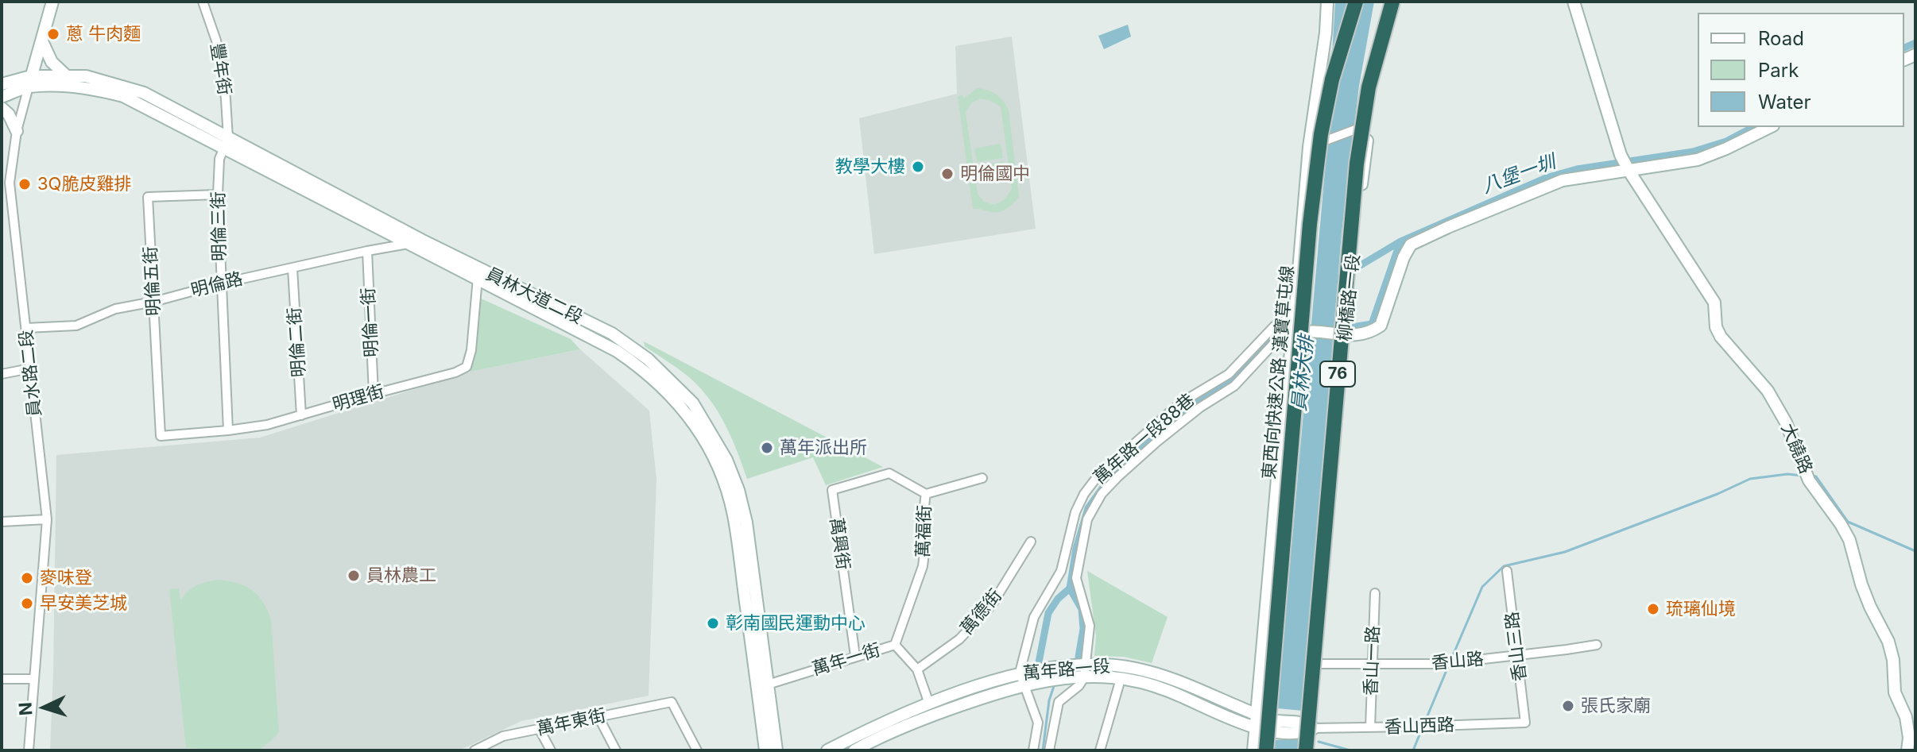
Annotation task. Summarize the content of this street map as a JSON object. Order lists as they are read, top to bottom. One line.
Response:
{"streets":{"highway":["東西向快速公路 漢寶草屯線","76"],"street":["豐年街","明倫三街","明倫五街","明倫路","員林大道二段","柳橋路一段","明倫一街","明倫二街","員水路二段","明理街","萬年路一段88巷","大饒路","萬福街","萬興街","萬德街","香山三路","萬年一街","香山一路","香山路","萬年路一段","萬年東街","香山西路"]},"crossings":[["豐年街","明倫三街"],["豐年街","員林大道二段"],["明倫三街","明倫五街"],["明倫三街","明倫路"],["明倫三街","員林大道二段"],["明倫三街","明理街"],["明倫五街","明倫路"],["明倫五街","明理街"],["明倫路","員林大道二段"],["明倫路","明倫一街"],["明倫路","明倫二街"],["明倫路","員水路二段"],["員林大道二段","員水路二段"],["員林大道二段","明理街"],["員林大道二段","萬年一街"],["柳橋路一段","香山路"],["柳橋路一段","香山西路"],["明倫一街","明理街"],["明倫二街","明理街"],["萬年路一段88巷","萬年路一段"],["萬福街","萬興街"],["萬福街","萬年一街"],["萬興街","萬年一街"],["萬德街","萬年一街"],["香山三路","香山路"],["香山三路","香山西路"],["萬年一街","萬年路一段"],["香山一路","香山路"],["香山一路","香山西路"]],"water":["八堡一圳","員林大排"],"places":["蔥 牛肉麵","教學大樓","明倫國中","3Q脆皮雞排","萬年派出所","員林農工","麥味登","早安美芝城","琉璃仙境","彰南國民運動中心","張氏家廟"],"legend":["Road","Park","Water"],"north":"left"}
